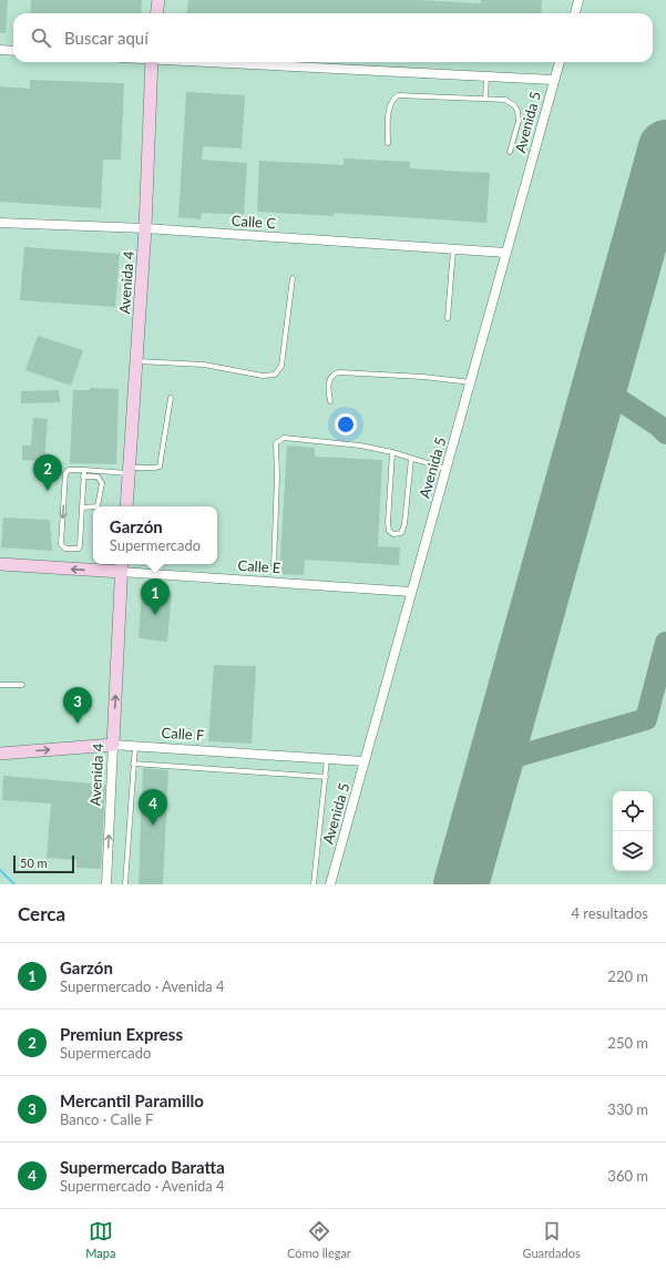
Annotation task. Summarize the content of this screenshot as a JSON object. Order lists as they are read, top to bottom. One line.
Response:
{"streets":{"main road":["Avenida 4","Calle E","Calle F"],"street":["Avenida 5","Calle C"]},"crossings":[["Avenida 5","Calle C"],["Avenida 5","Calle E"],["Avenida 5","Calle F"],["Calle C","Avenida 4"],["Avenida 4","Calle E"],["Avenida 4","Calle F"]],"one_way":["Avenida 4"],"scale_bar":"50 m","page":{"search":"Buscar aquí","pins":["2","1","3","4"],"popup":["Garzón","Supermercado"],"scale":"50 m","heading":["Cerca","4 resultados"],"list":[{"mark":"1","name":"Garzón","note":"Supermercado · Avenida 4","value":"220 m"},{"mark":"2","name":"Premiun Express","note":"Supermercado","value":"250 m"},{"mark":"3","name":"Mercantil Paramillo","note":"Banco · Calle F","value":"330 m"},{"mark":"4","name":"Supermercado Baratta","note":"Supermercado · Avenida 4","value":"360 m"}],"nav":["Mapa","Cómo llegar","Guardados"]}}
